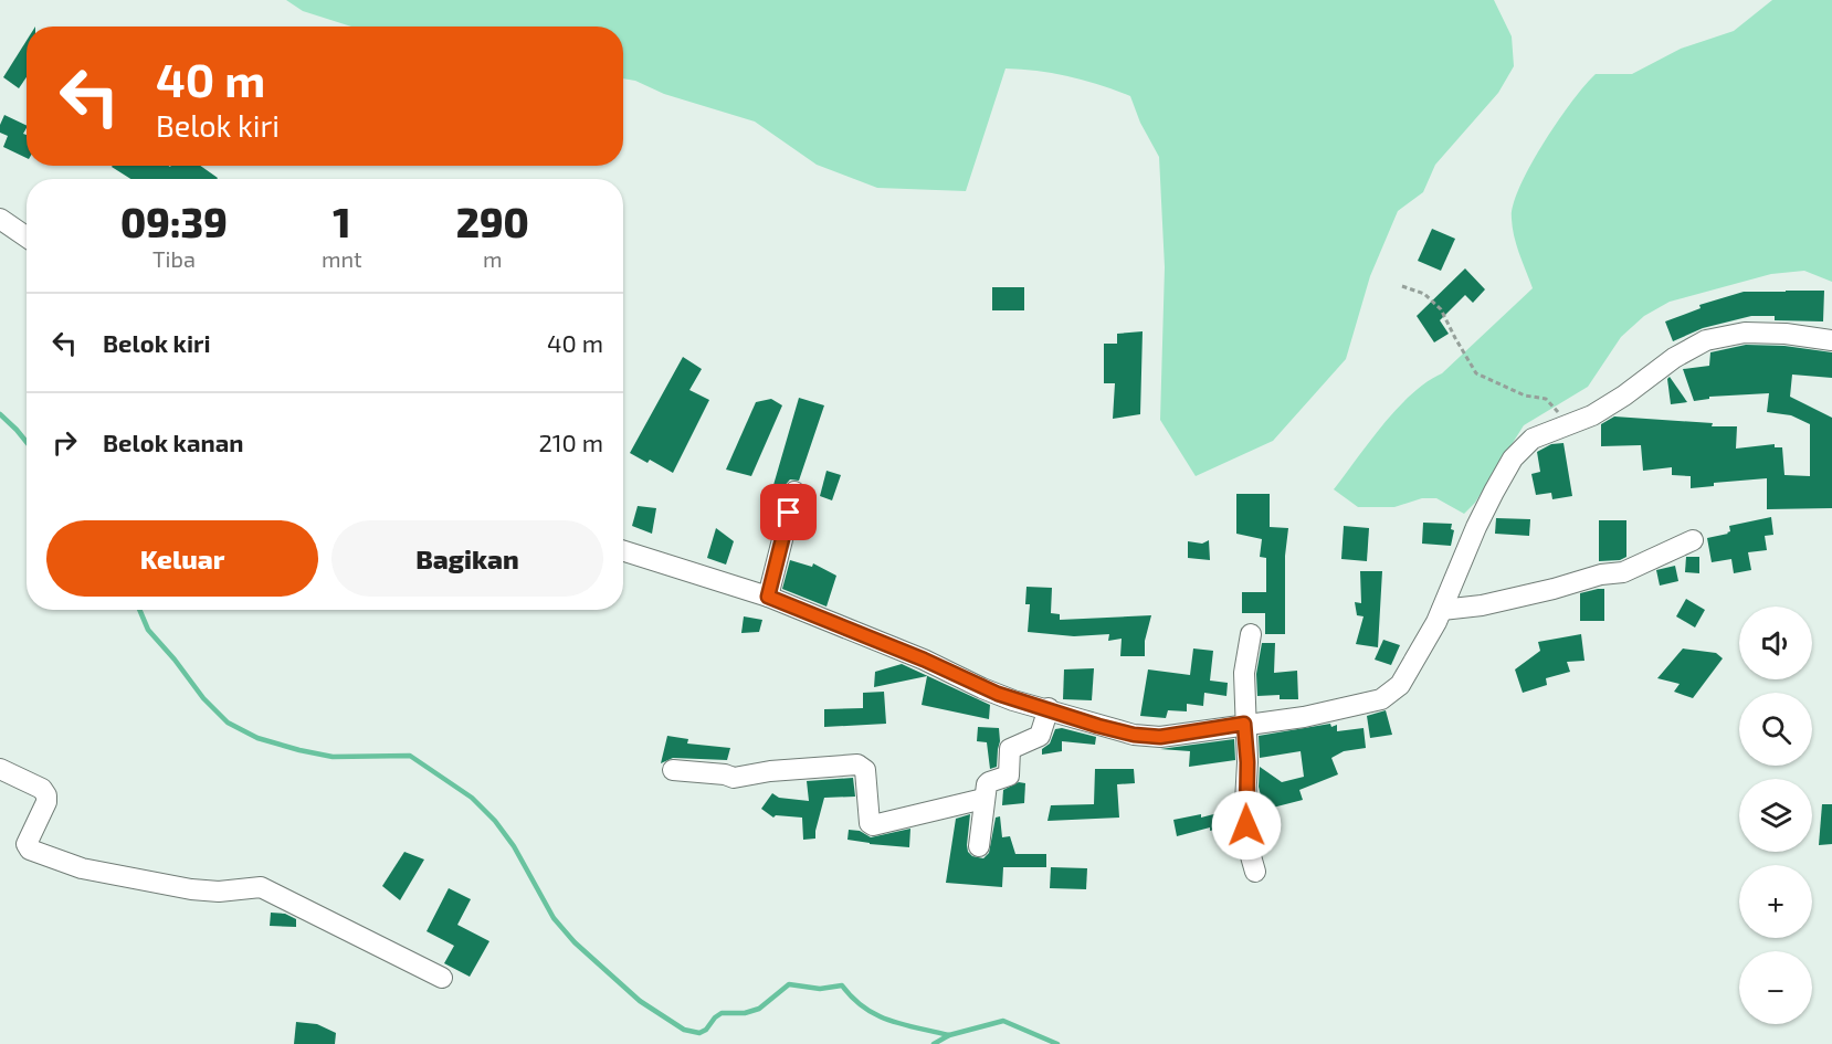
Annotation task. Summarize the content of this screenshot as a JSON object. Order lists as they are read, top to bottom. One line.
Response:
{"page":{"turn":["40 m","Belok kiri"],"eta":["09:39","Tiba","1","mnt","290","m"],"list":[{"name":"Belok kiri","value":"40 m"},{"name":"Belok kanan","value":"210 m"}],"buttons":["Keluar","Bagikan"],"map_buttons":["+","−"]}}
